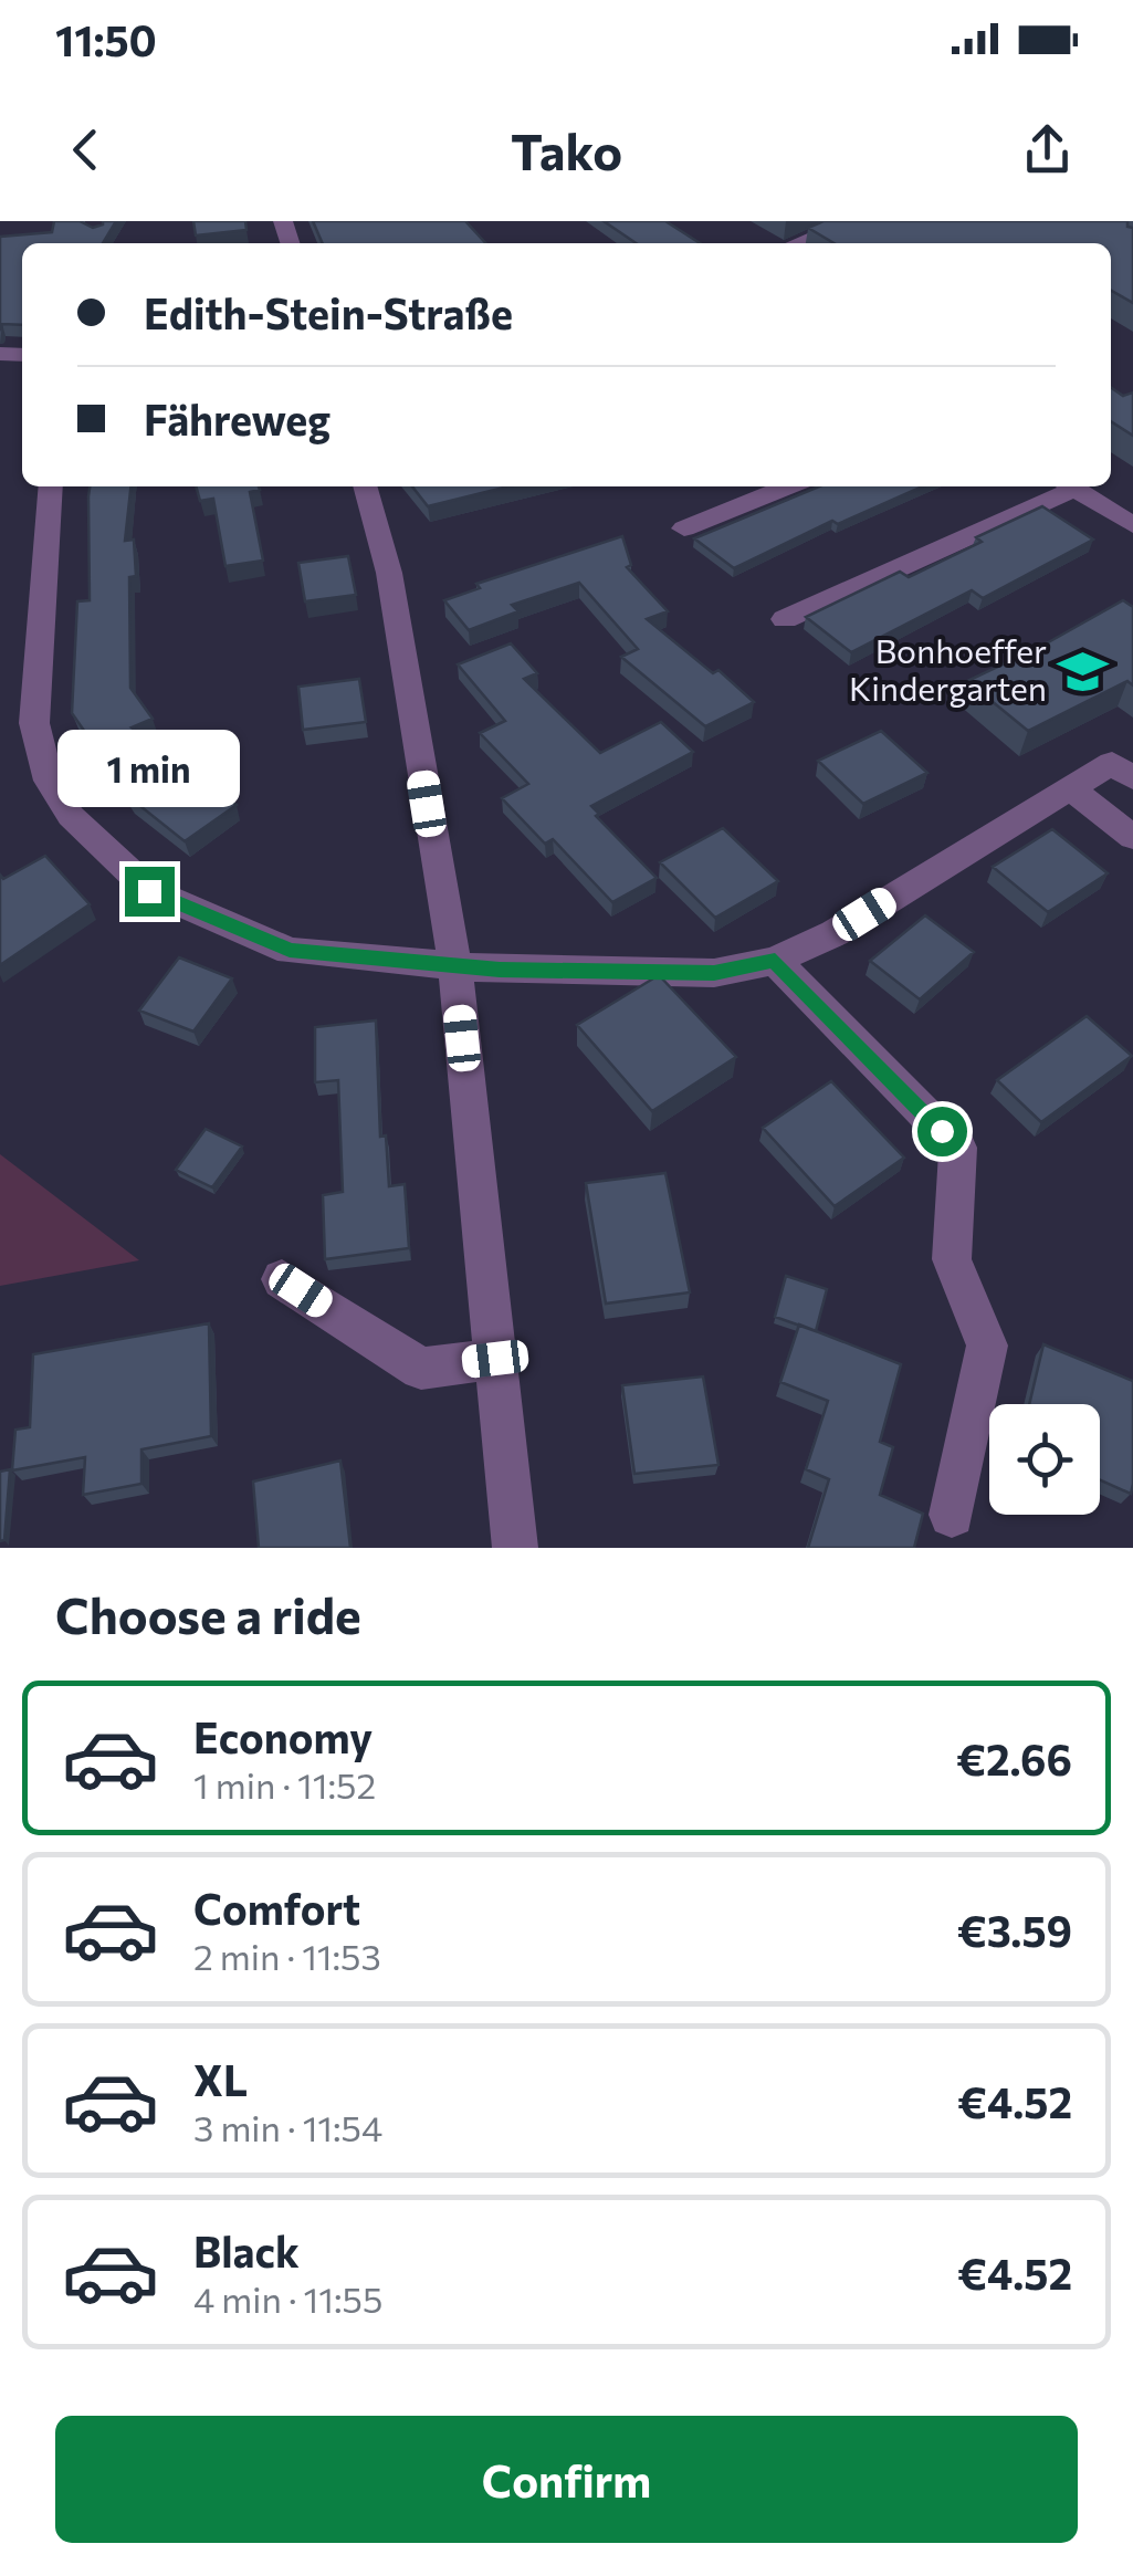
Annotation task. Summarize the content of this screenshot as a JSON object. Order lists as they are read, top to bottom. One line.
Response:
{"places":{"school or university":["Bonhoeffer Kindergarten"]},"page":{"status":"11:50","header":"Tako","banner":["Edith-Stein-Straße","Fähreweg"],"bubble":"1 min","heading":"Choose a ride","list":[{"name":"Economy","note":"1 min · 11:52","value":"€2.66"},{"name":"Comfort","note":"2 min · 11:53","value":"€3.59"},{"name":"XL","note":"3 min · 11:54","value":"€4.52"},{"name":"Black","note":"4 min · 11:55","value":"€4.52"}],"buttons":"Confirm"}}
